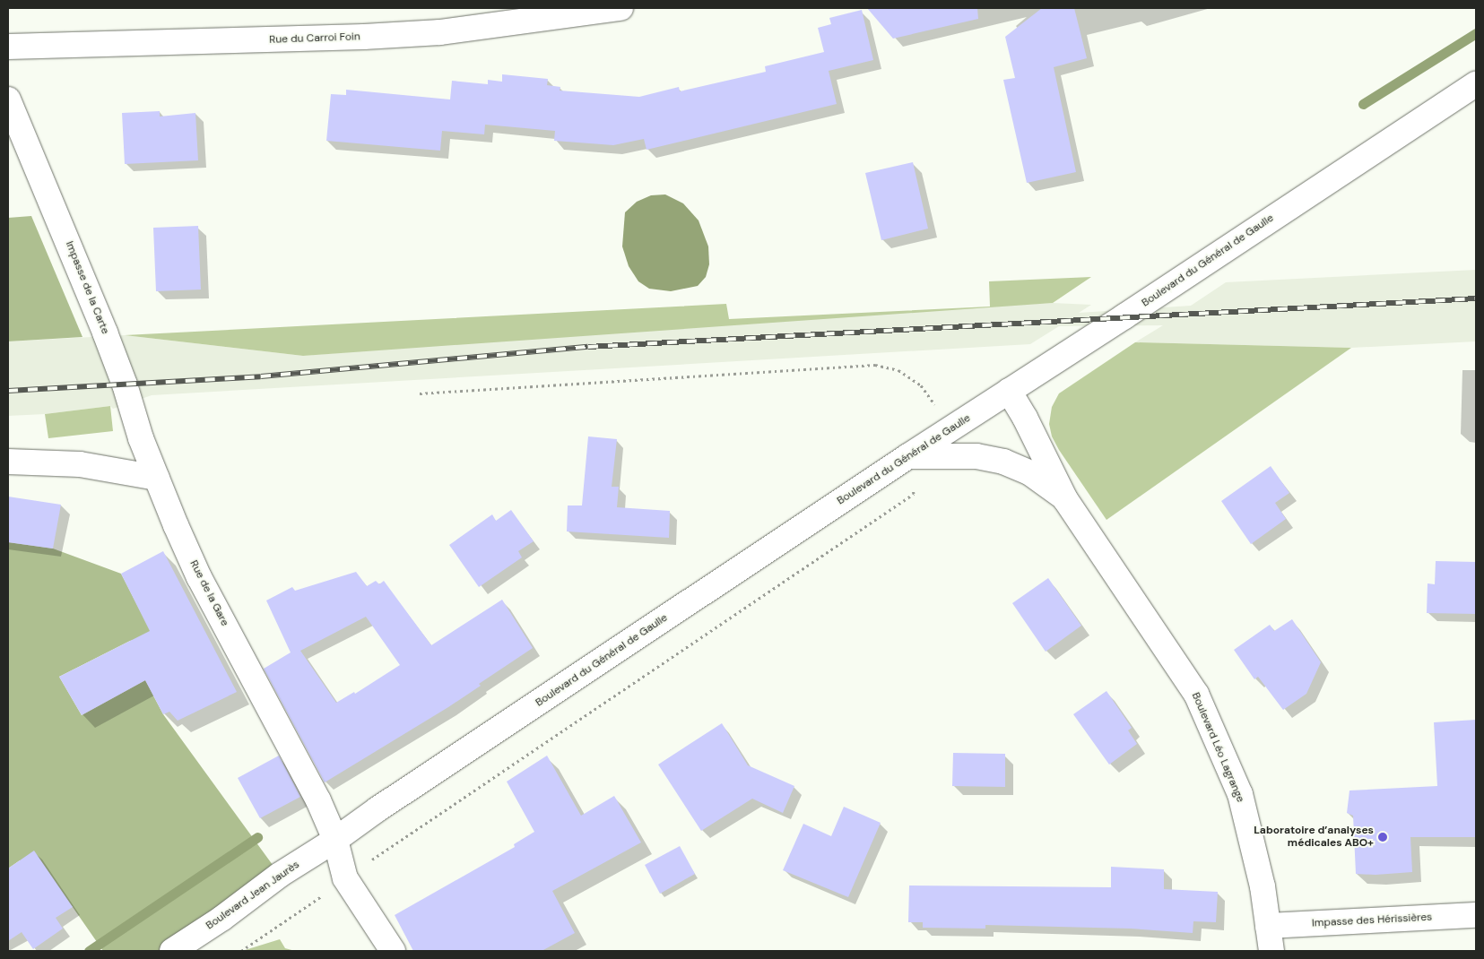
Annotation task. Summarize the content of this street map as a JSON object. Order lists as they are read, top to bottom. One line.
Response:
{"streets":{"street":["Rue du Carroi Foin","Boulevard du Général de Gaulle","Impasse de la Carte","Rue de la Gare","Boulevard Léo Lagrange","Boulevard Jean Jaurès","Impasse des Hérissières"]},"crossings":[["Boulevard du Général de Gaulle","Rue de la Gare"],["Boulevard du Général de Gaulle","Boulevard Léo Lagrange"],["Boulevard du Général de Gaulle","Boulevard Jean Jaurès"],["Impasse de la Carte","Rue de la Gare"],["Rue de la Gare","Boulevard Jean Jaurès"],["Boulevard Léo Lagrange","Impasse des Hérissières"]],"places":["Laboratoire d’analyses médicales ABO+"]}
